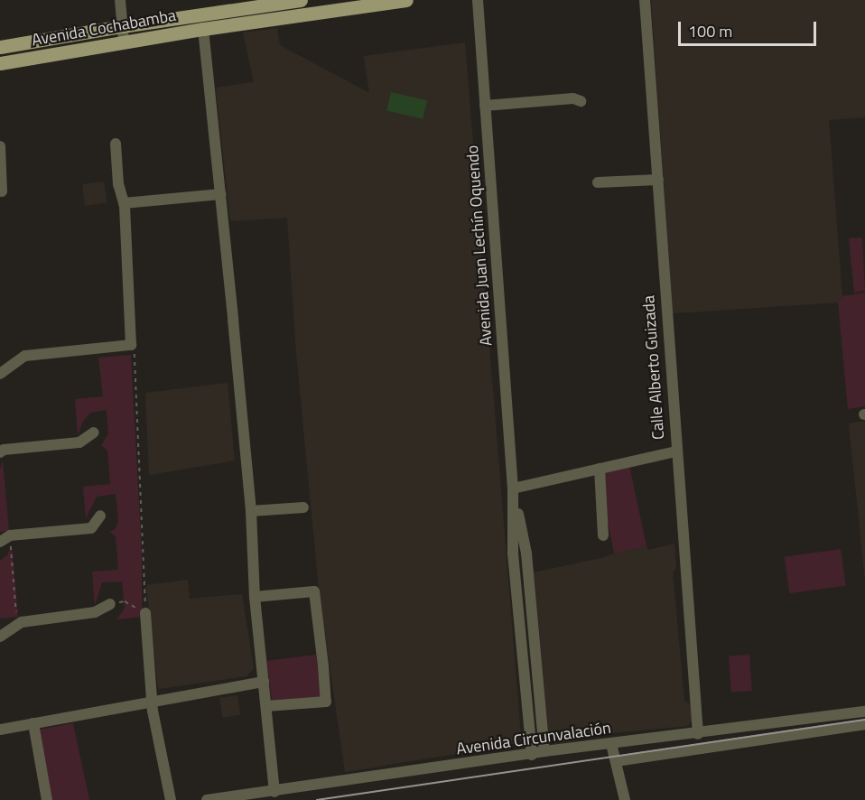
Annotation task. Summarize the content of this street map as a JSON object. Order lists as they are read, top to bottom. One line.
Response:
{"streets":{"main road":["Avenida Cochabamba"],"street":["Avenida Juan Lechín Oquendo","Calle Alberto Guizada","Avenida Circunvalación"]},"crossings":[["Avenida Juan Lechín Oquendo","Avenida Circunvalación"],["Calle Alberto Guizada","Avenida Circunvalación"]],"scale_bar":"100 m"}
